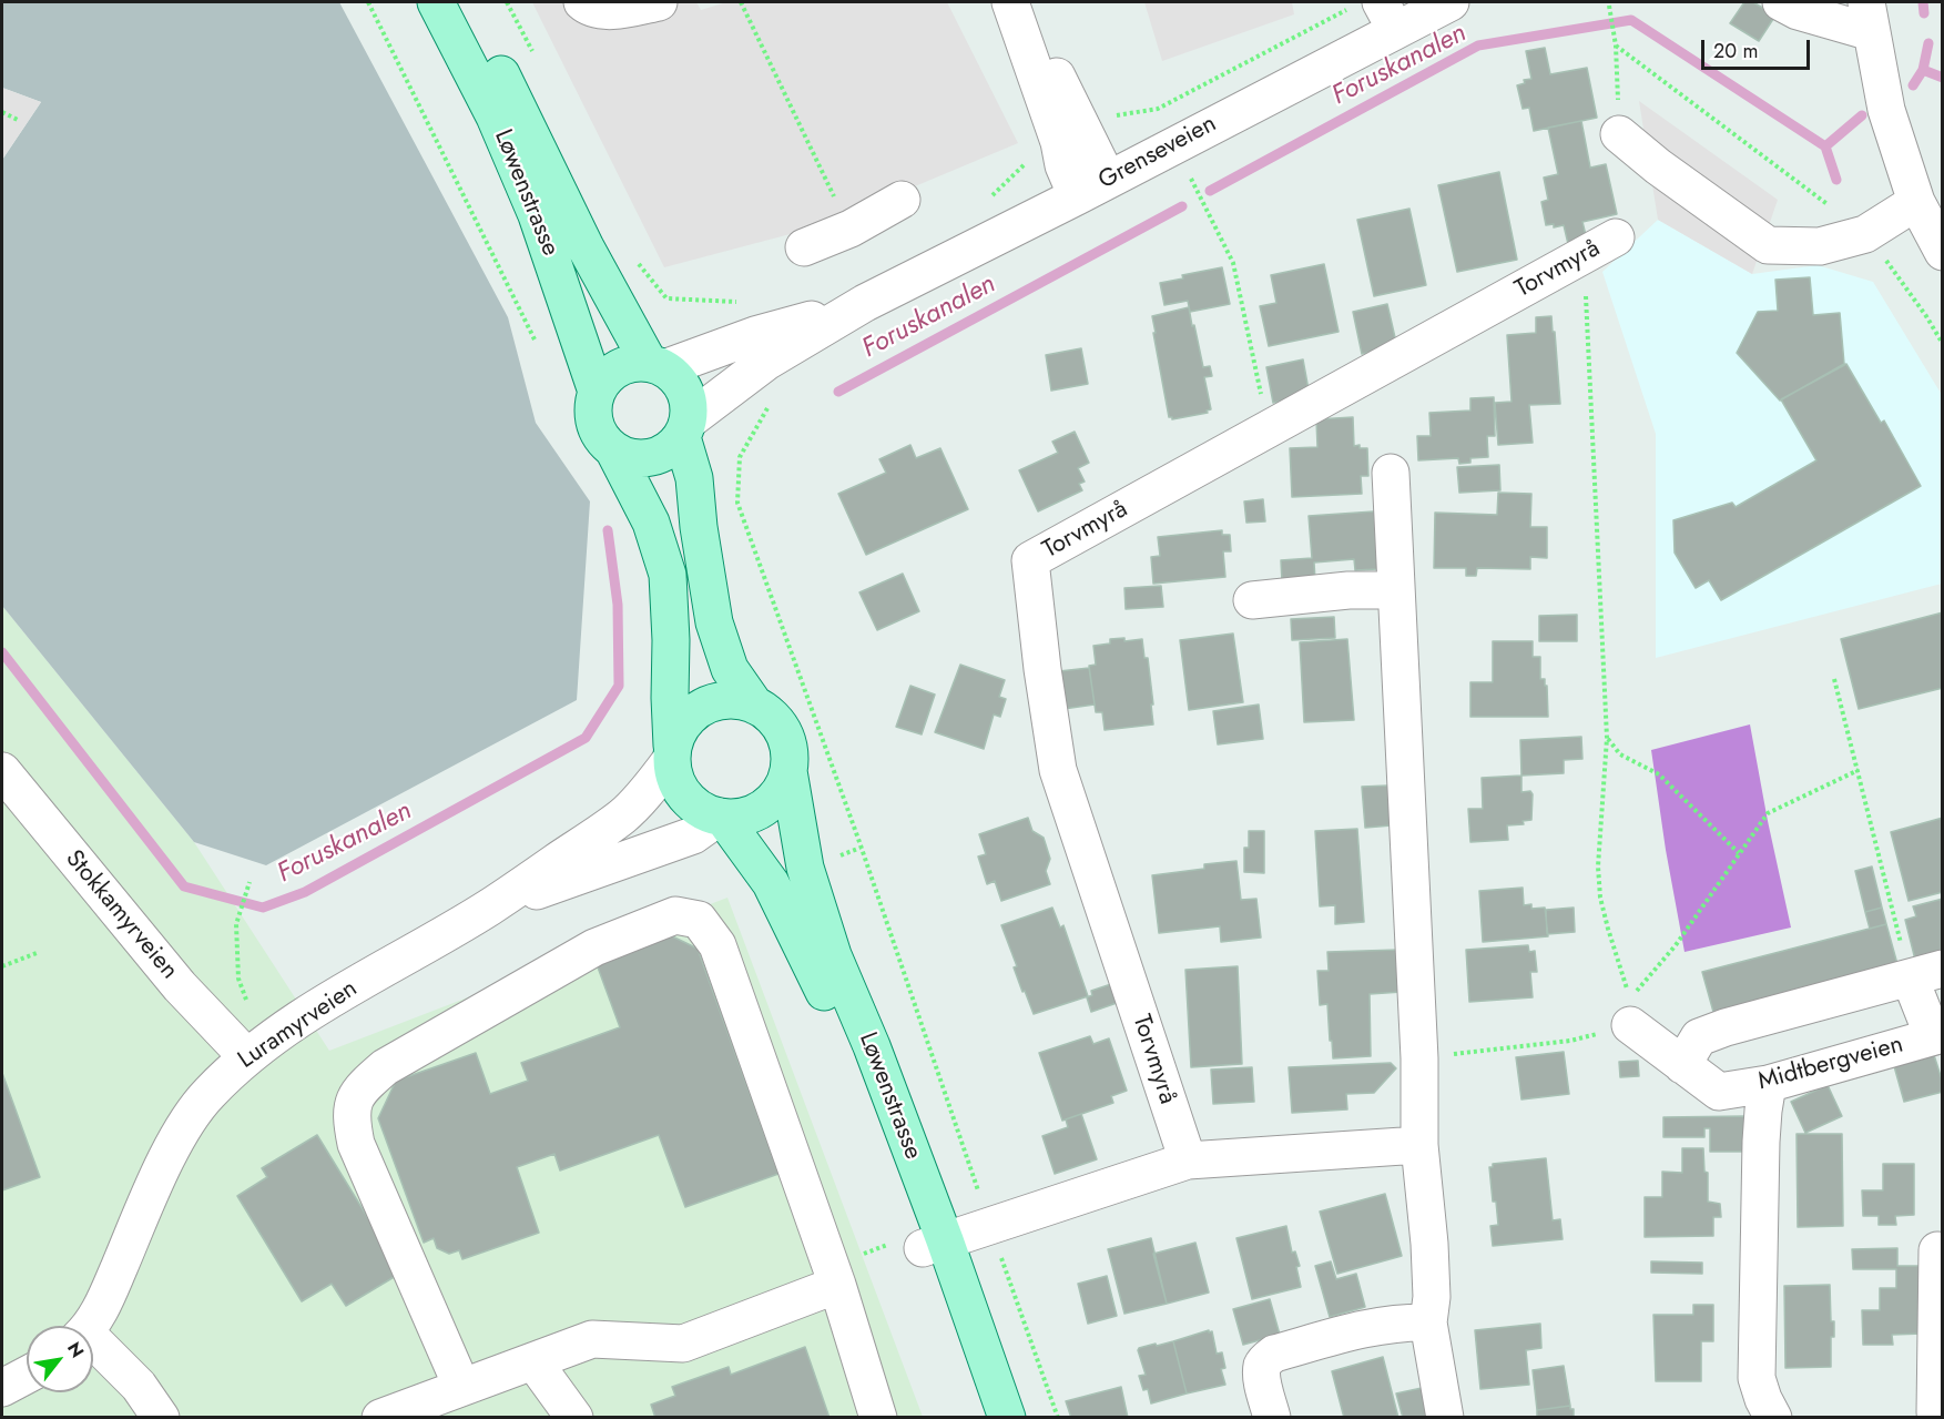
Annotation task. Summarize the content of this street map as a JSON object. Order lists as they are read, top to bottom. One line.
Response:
{"streets":{"main road":["Løwenstrasse"],"street":["Grenseveien","Torvmyrå","Stokkamyrveien","Luramyrveien","Midtbergveien"]},"crossings":[["Grenseveien","Løwenstrasse"],["Løwenstrasse","Luramyrveien"],["Stokkamyrveien","Luramyrveien"]],"water":["Foruskanalen"],"scale_bar":"20 m","north":"top right"}
